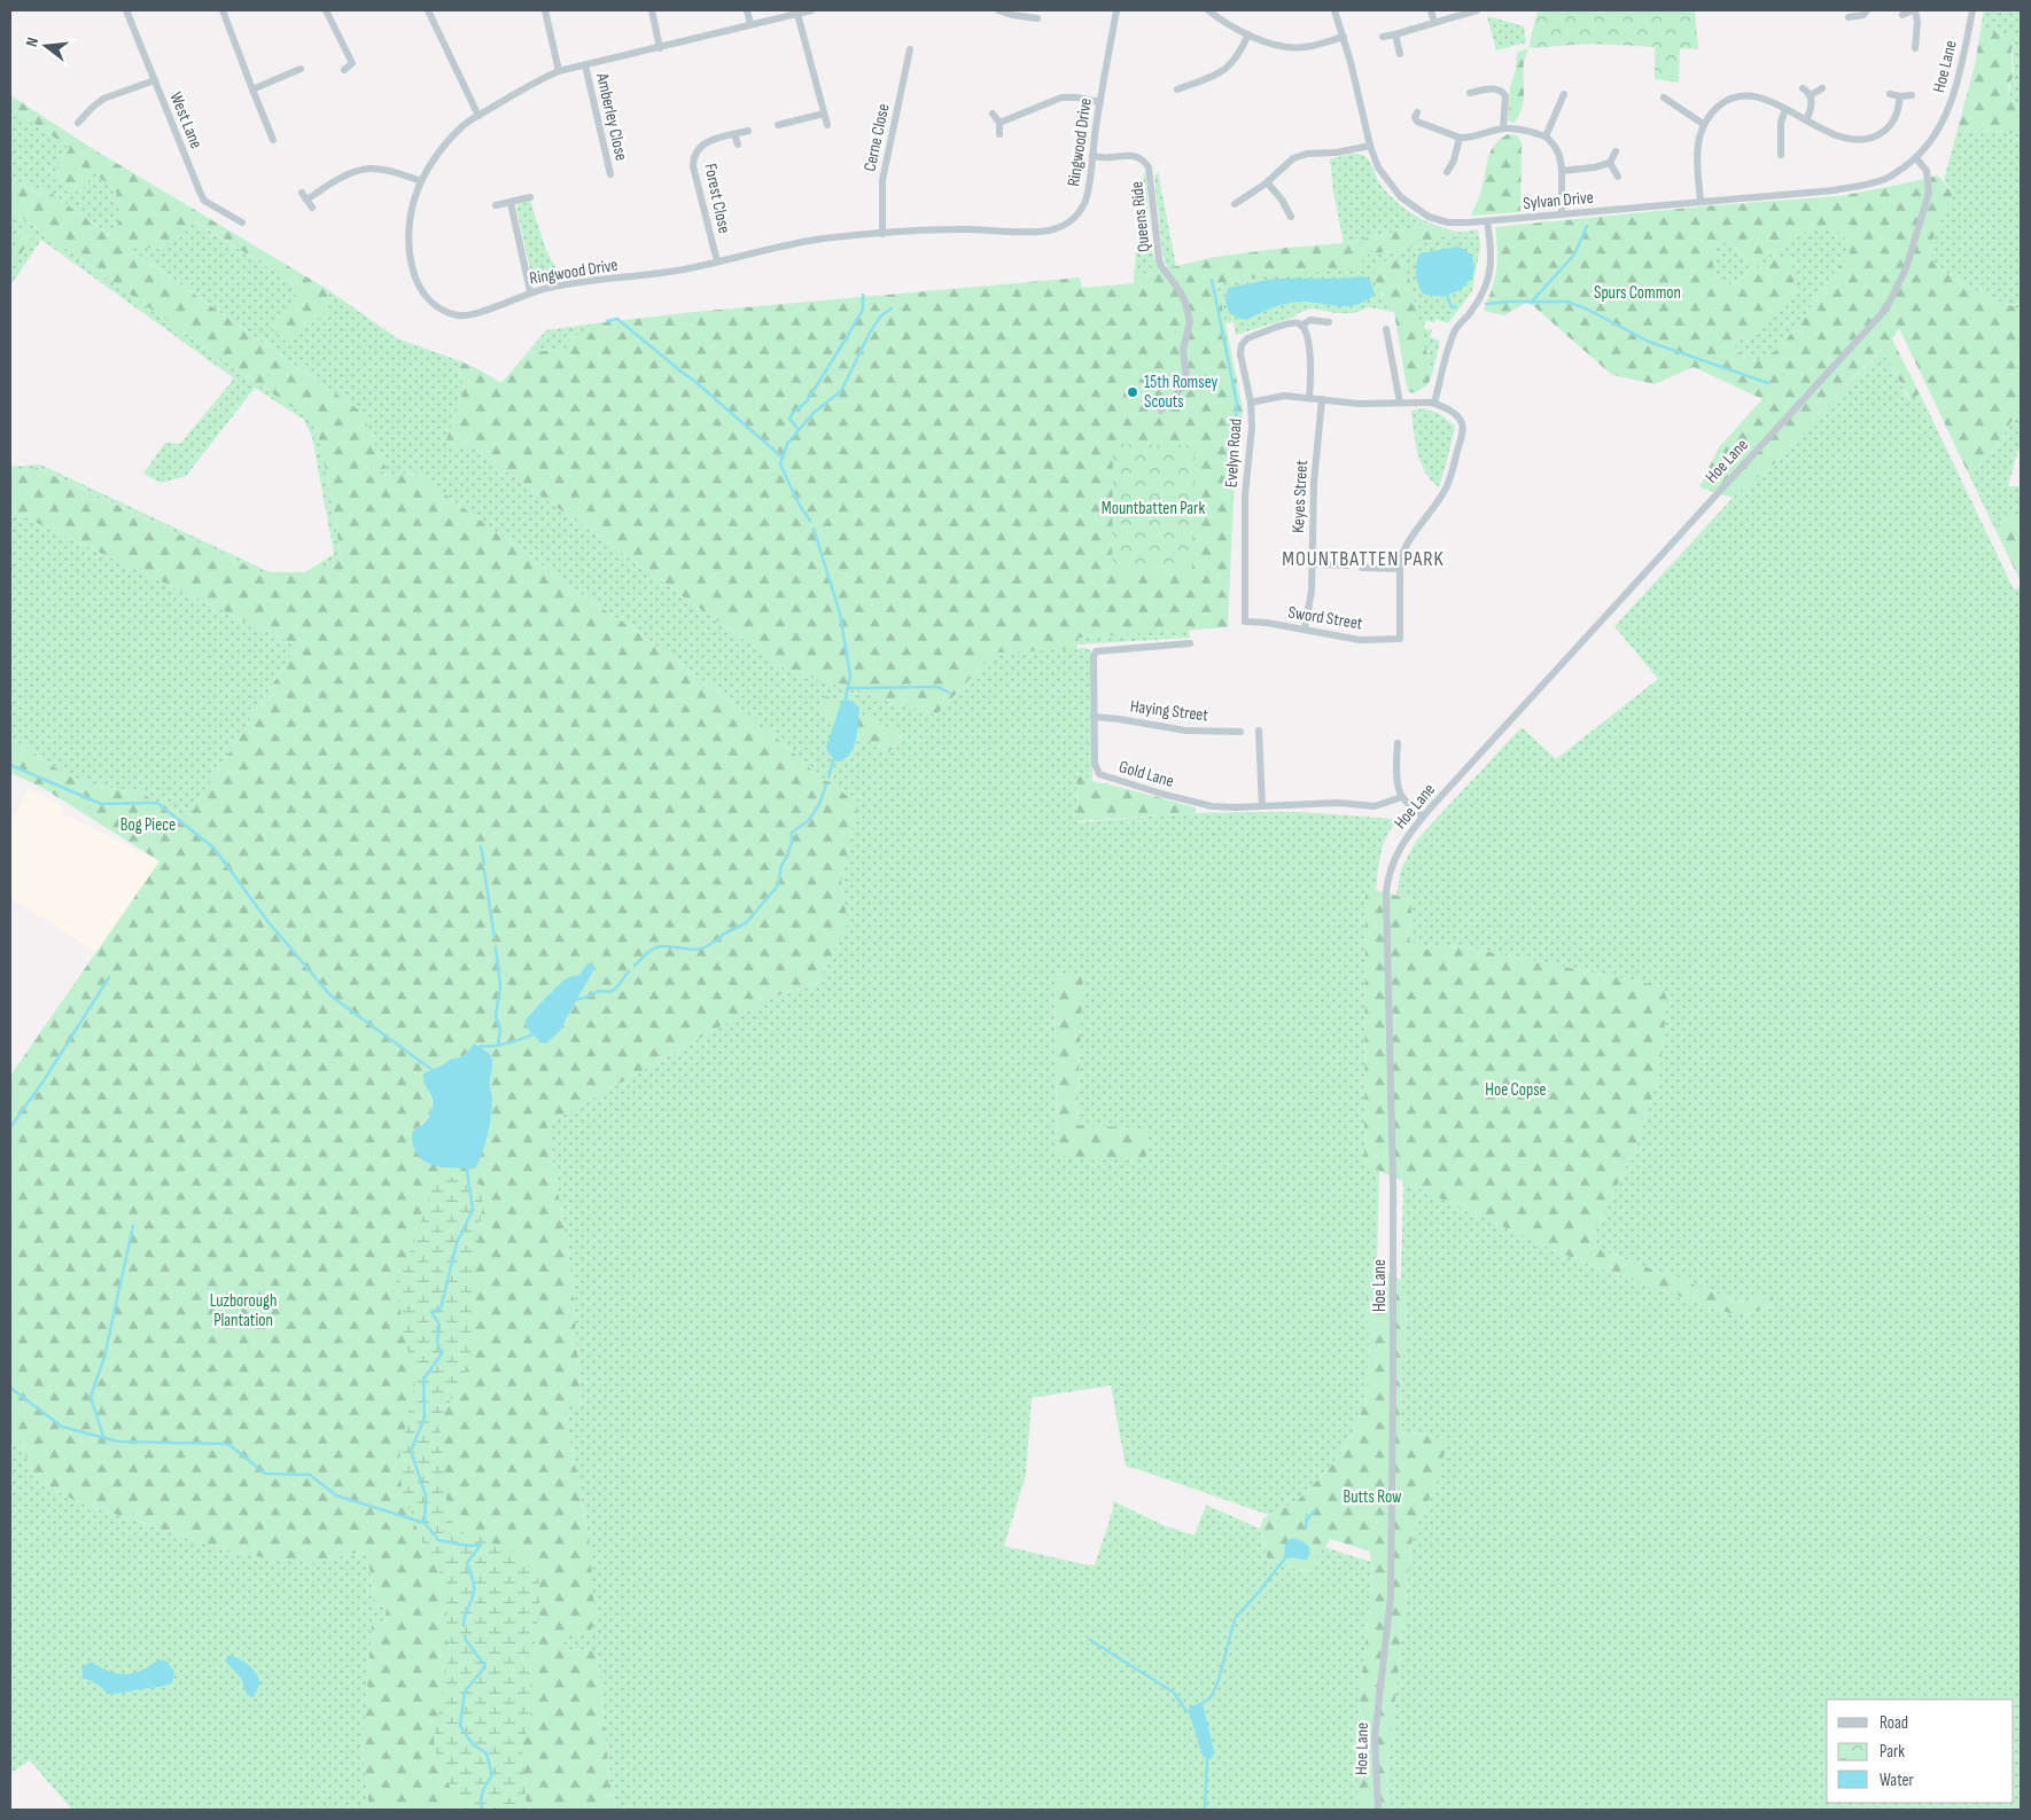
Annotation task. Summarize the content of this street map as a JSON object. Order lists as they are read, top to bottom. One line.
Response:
{"streets":{"street":["Hoe Lane","Amberley Close","West Lane","Cerne Close","Ringwood Drive","Forest Close","Sylvan Drive","Queens Ride","Evelyn Road","Keyes Street","Sword Street","Haying Street","Gold Lane"]},"crossings":[["Hoe Lane","Sylvan Drive"],["Amberley Close","Ringwood Drive"],["Cerne Close","Ringwood Drive"],["Ringwood Drive","Forest Close"],["Ringwood Drive","Queens Ride"],["Evelyn Road","Keyes Street"],["Evelyn Road","Sword Street"],["Keyes Street","Sword Street"],["Haying Street","Gold Lane"]],"districts":["MOUNTBATTEN PARK"],"parks":["Spurs Common","Mountbatten Park","Bog Piece","Hoe Copse","Luzborough Plantation","Butts Row"],"places":["15th Romsey Scouts"],"legend":["Road","Park","Water"],"north":"left"}
